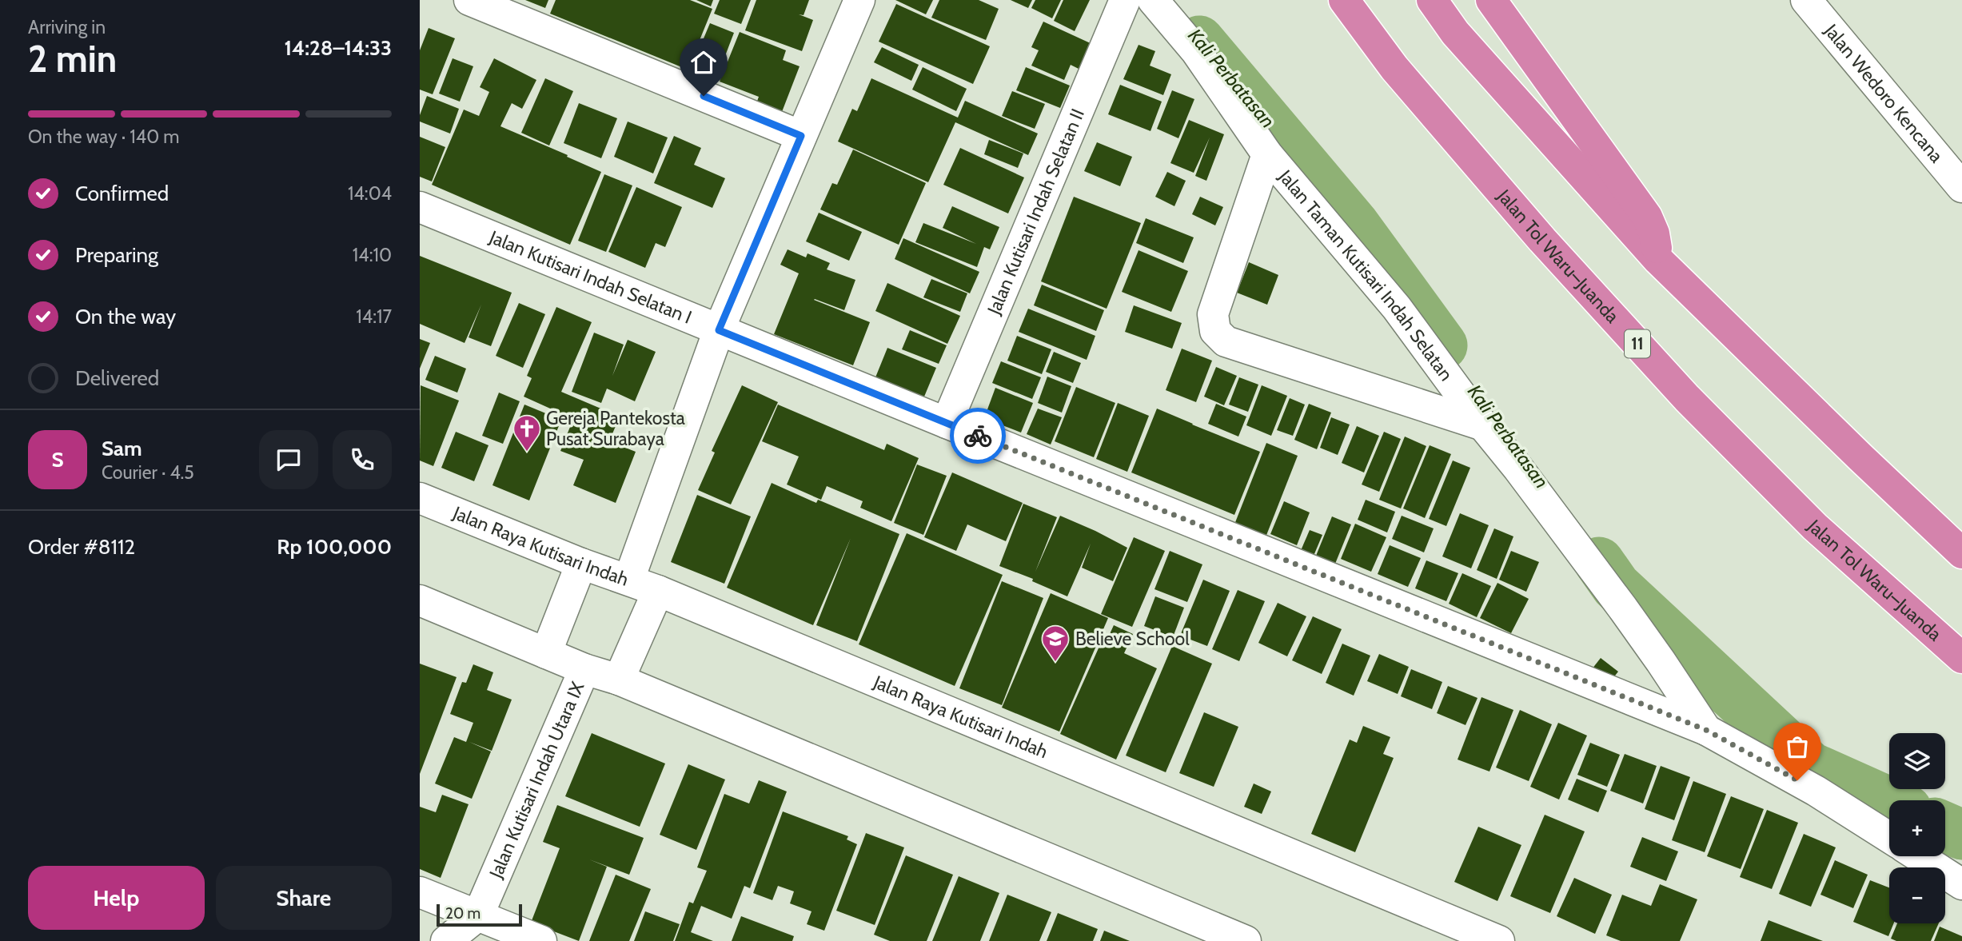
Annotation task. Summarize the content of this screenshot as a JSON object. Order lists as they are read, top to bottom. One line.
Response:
{"streets":{"highway":["Jalan Tol Waru–Juanda","11"],"street":["Jalan Wedoro Kencana","Jalan Kutisari Indah Selatan II","Jalan Taman Kutisari Indah Selatan","Jalan Kutisari Indah Selatan I","Jalan Raya Kutisari Indah","Jalan Kutisari Indah Utara IX"]},"crossings":[["Jalan Kutisari Indah Selatan II","Jalan Kutisari Indah Selatan I"],["Jalan Taman Kutisari Indah Selatan","Jalan Kutisari Indah Selatan I"]],"water":["Kali Perbatasan"],"places":{"church":["Gereja Pantekosta Pusat Surabaya"],"school or university":["Believe School"]},"scale_bar":"20 m","page":{"heading":["2 min","Arriving in","14:28–14:33"],"panel":["Sam","Courier · 4.5","Order #8112","Rp 100,000"],"bar":"On the way · 140 m","list":[["Confirmed","14:04"],["Preparing","14:10"],["On the way","14:17"],"Delivered"],"round":"S","map_buttons":["+","−"],"buttons":["Help","Share"],"scale":"20 m"}}
